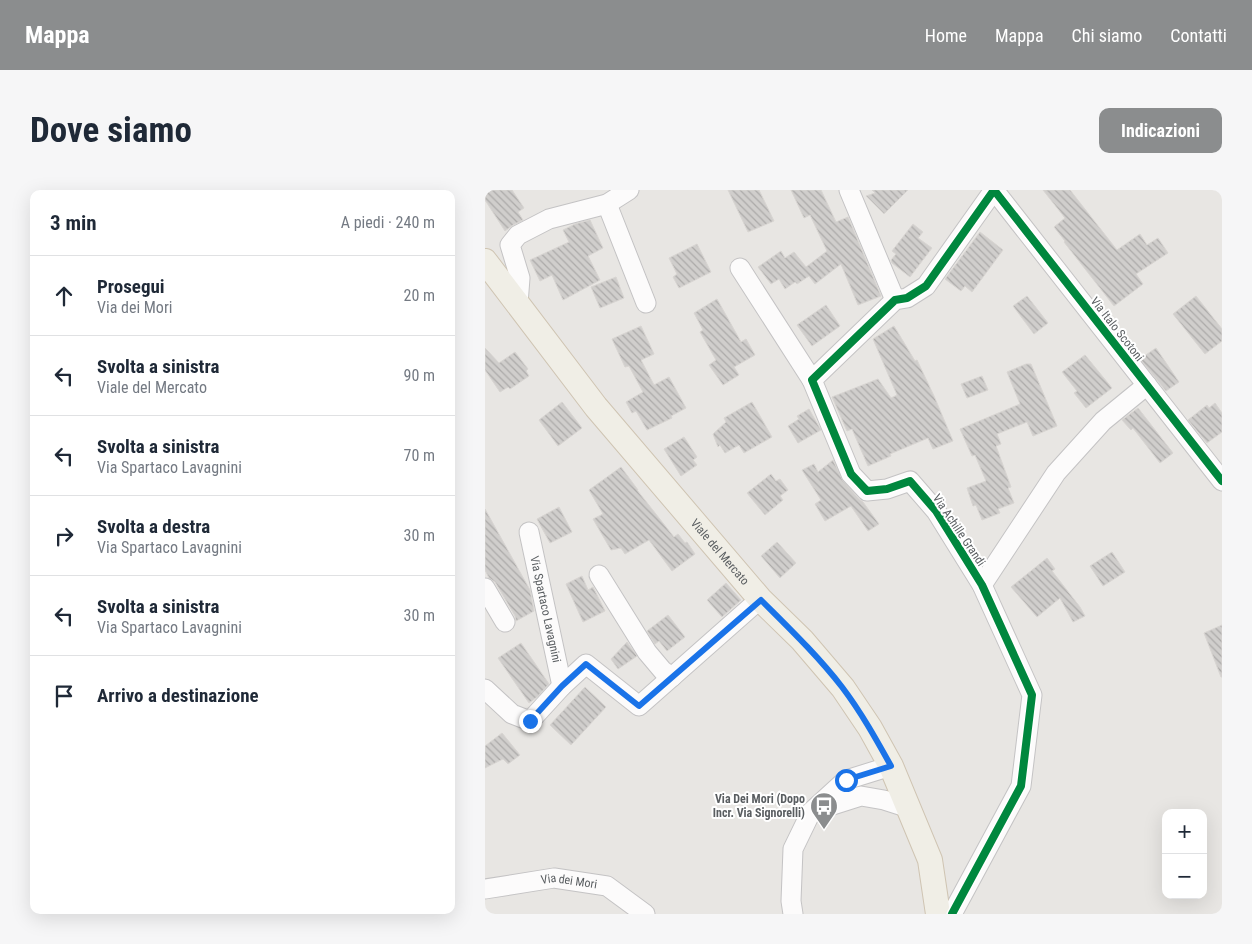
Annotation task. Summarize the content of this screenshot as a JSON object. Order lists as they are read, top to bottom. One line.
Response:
{"streets":{"main road":["Viale del Mercato"],"street":["Via Italo Scotoni","Via Achille Grandi","Via Spartaco Lavagnini","Via dei Mori"]},"crossings":[["Via Italo Scotoni","Via Achille Grandi"],["Viale del Mercato","Via Spartaco Lavagnini"]],"places":{"bus stop":["Via Dei Mori (Dopo Incr. Via Signorelli)"]},"page":{"header":"Mappa","nav":["Home","Mappa","Chi siamo","Contatti"],"buttons":"Indicazioni","title":"Dove siamo","heading":["3 min","A piedi · 240 m"],"list":[["Prosegui","Via dei Mori","20 m"],["Svolta a sinistra","Viale del Mercato","90 m"],["Svolta a sinistra","Via Spartaco Lavagnini","70 m"],["Svolta a destra","Via Spartaco Lavagnini","30 m"],["Svolta a sinistra","Via Spartaco Lavagnini","30 m"],"Arrivo a destinazione"],"map_buttons":["+","−"]}}
